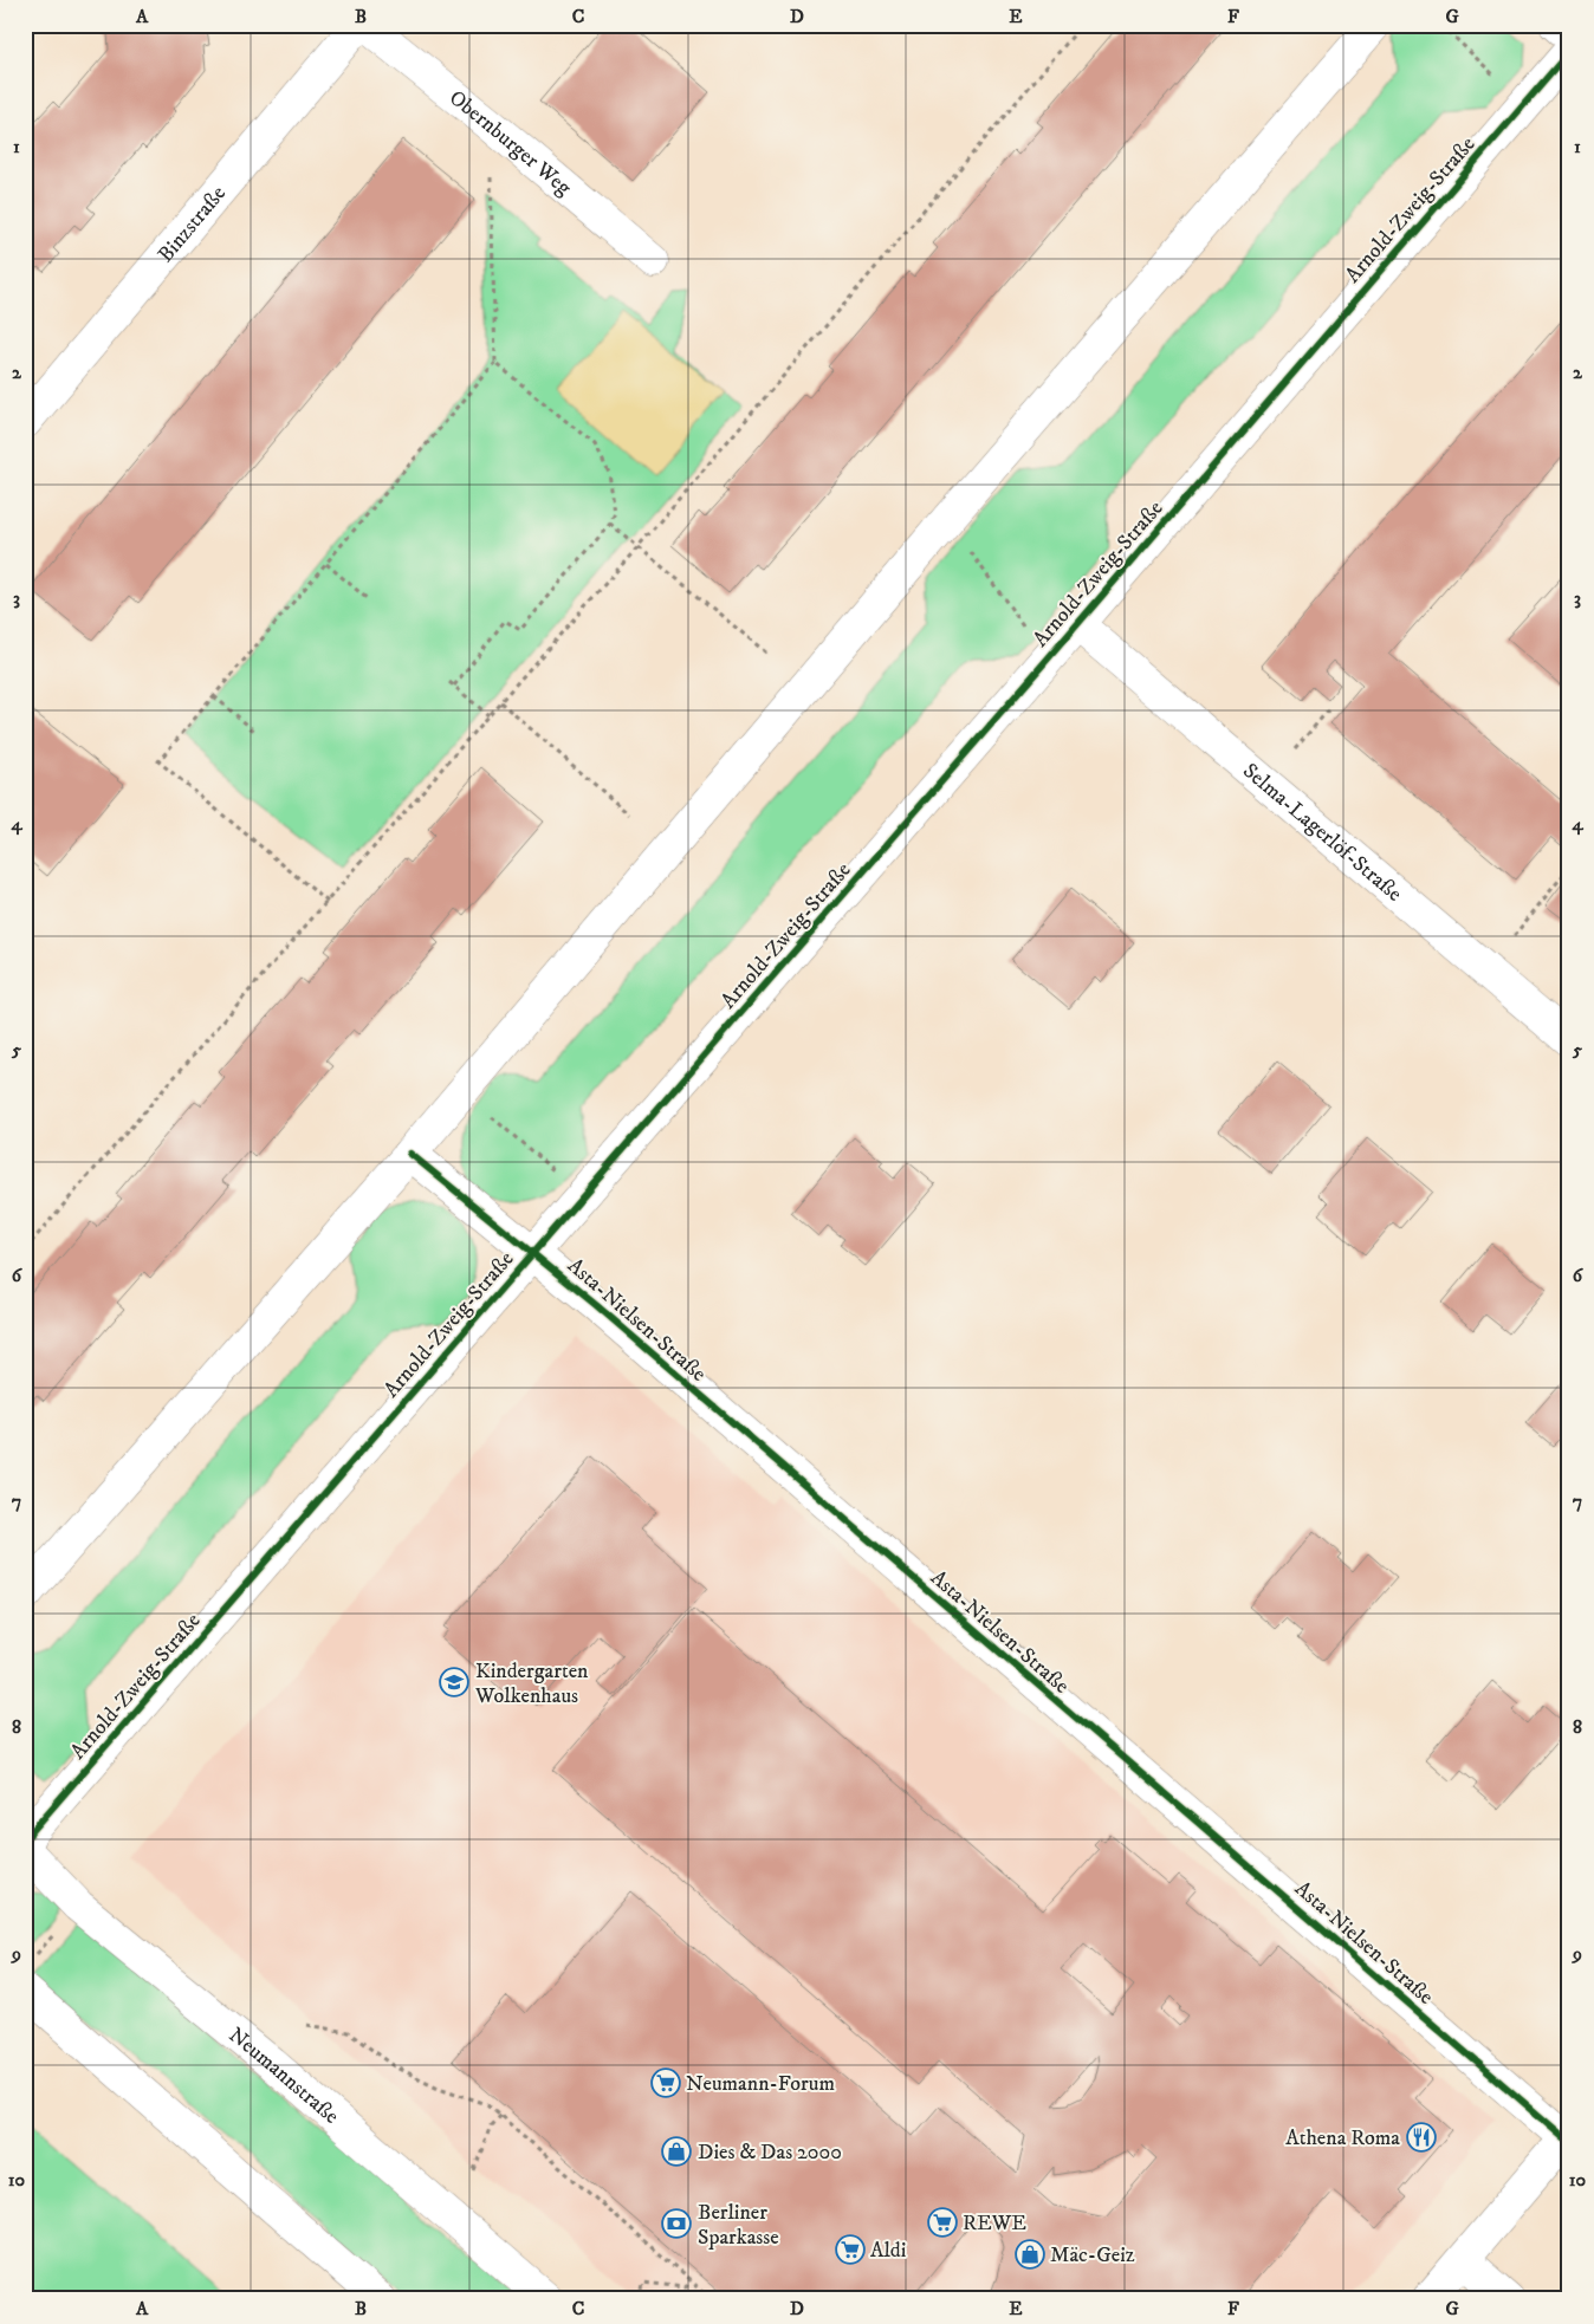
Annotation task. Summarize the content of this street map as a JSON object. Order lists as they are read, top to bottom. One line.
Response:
{"streets":{"street":["Obernburger Weg","Arnold-Zweig-Straße","Binzstraße","Selma-Lagerlöf-Straße","Asta-Nielsen-Straße","Neumannstraße"]},"crossings":[["Arnold-Zweig-Straße","Selma-Lagerlöf-Straße"],["Arnold-Zweig-Straße","Asta-Nielsen-Straße"]],"places":{"school or university":["Kindergarten Wolkenhaus"],"supermarket":["Neumann-Forum","REWE","Aldi"],"restaurant":["Athena Roma"],"shop":["Dies & Das 2000","Mäc-Geiz"],"bank":["Berliner Sparkasse"]},"grid":{"columns":["A","B","C","D","E","F","G"],"rows":["1","2","3","4","5","6","7","8","9","10"]}}
